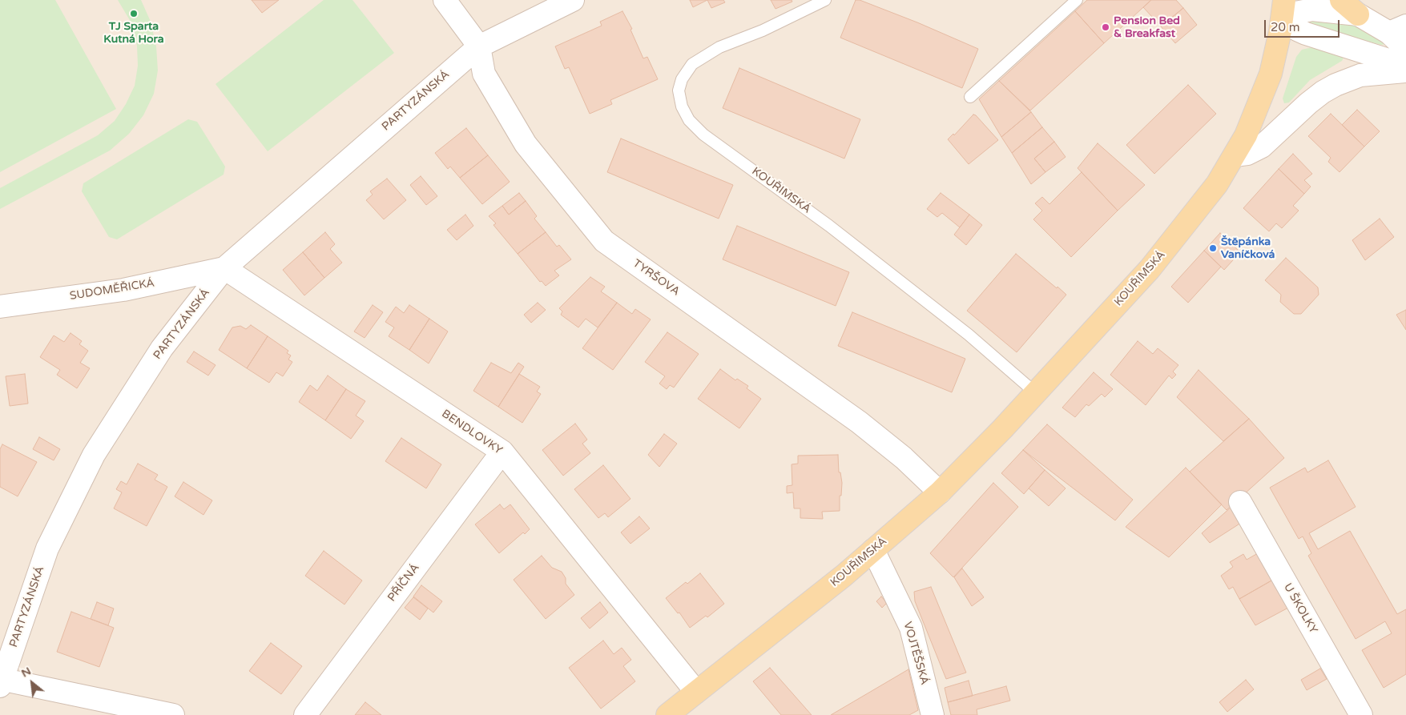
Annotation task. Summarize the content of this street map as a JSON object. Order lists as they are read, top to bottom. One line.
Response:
{"streets":{"main road":["KOUŘIMSKÁ"],"street":["PARTYZÁNSKÁ","TYRŠOVA","SUDOMĚŘICKÁ","BENDLOVKY","PŘÍČNÁ","U ŠKOLKY","VOJTĚŠSKÁ"]},"crossings":[["PARTYZÁNSKÁ","TYRŠOVA"],["PARTYZÁNSKÁ","SUDOMĚŘICKÁ"],["PARTYZÁNSKÁ","BENDLOVKY"],["KOUŘIMSKÁ","TYRŠOVA"],["KOUŘIMSKÁ","BENDLOVKY"],["KOUŘIMSKÁ","VOJTĚŠSKÁ"],["SUDOMĚŘICKÁ","BENDLOVKY"],["BENDLOVKY","PŘÍČNÁ"]],"places":["TJ Sparta Kutná Hora","Pension Bed & Breakfast","Štěpánka Vaníčková"],"scale_bar":"20 m","north":"top left"}
